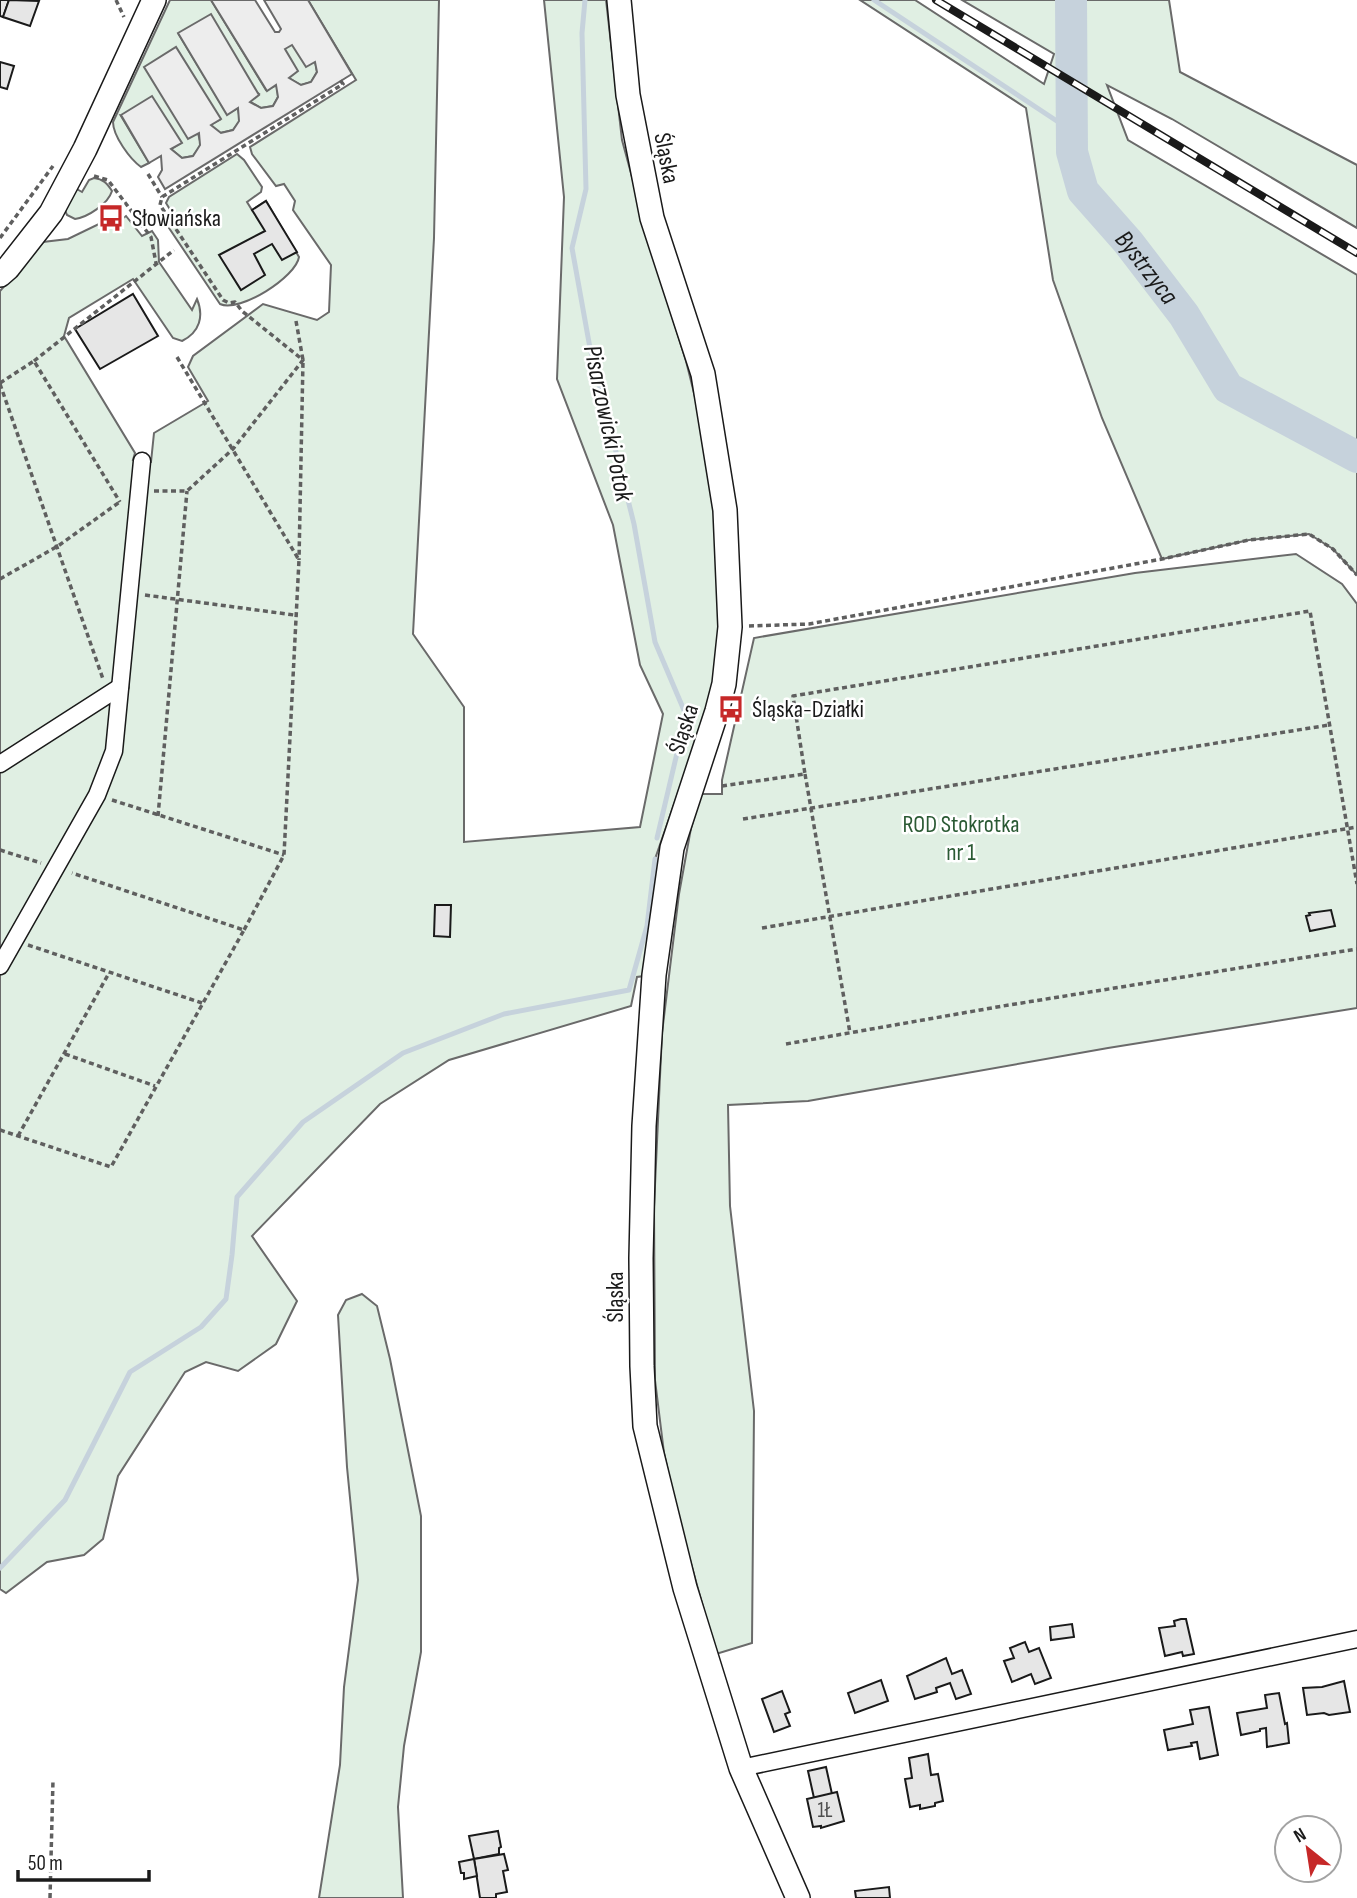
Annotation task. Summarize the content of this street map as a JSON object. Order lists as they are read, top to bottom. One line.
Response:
{"streets":{"street":["Śląska"]},"water":["Bystrzyca","Pisarzowicki Potok"],"parks":["ROD Stokrotka nr 1"],"places":{"bus stop":["Słowiańska","Śląska-Działki"]},"house_numbers":["1Ł"],"scale_bar":"50 m","north":"top left"}
